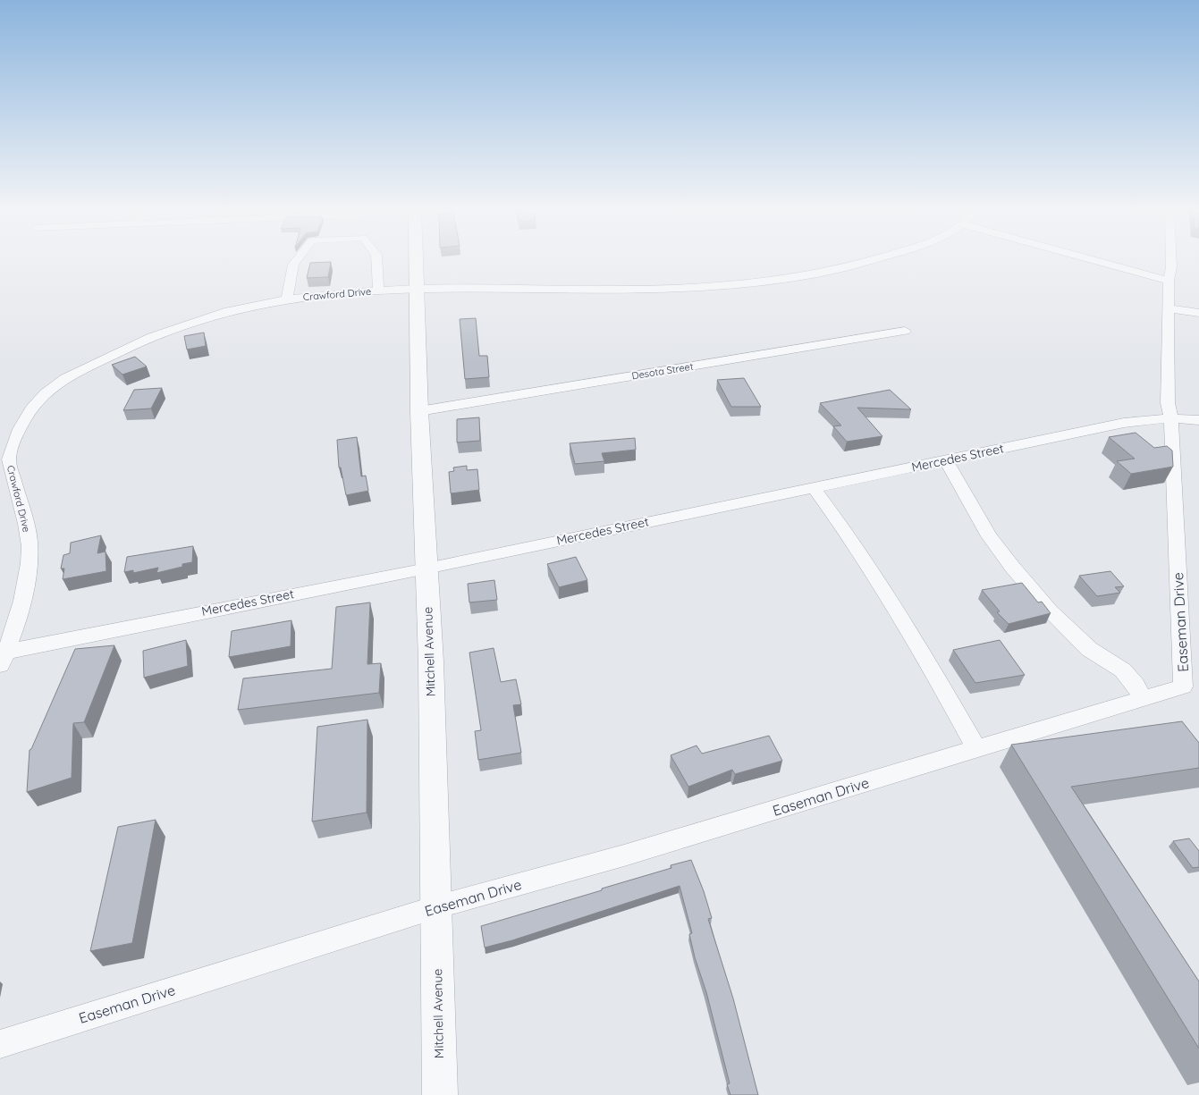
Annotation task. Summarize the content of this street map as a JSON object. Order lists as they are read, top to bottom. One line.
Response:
{"streets":{"street":["Crawford Drive","Desota Street","Mercedes Street","Easeman Drive","Mitchell Avenue"]},"crossings":[["Crawford Drive","Mercedes Street"],["Crawford Drive","Mitchell Avenue"],["Desota Street","Mitchell Avenue"],["Mercedes Street","Easeman Drive"],["Mercedes Street","Mitchell Avenue"],["Easeman Drive","Mitchell Avenue"]]}
